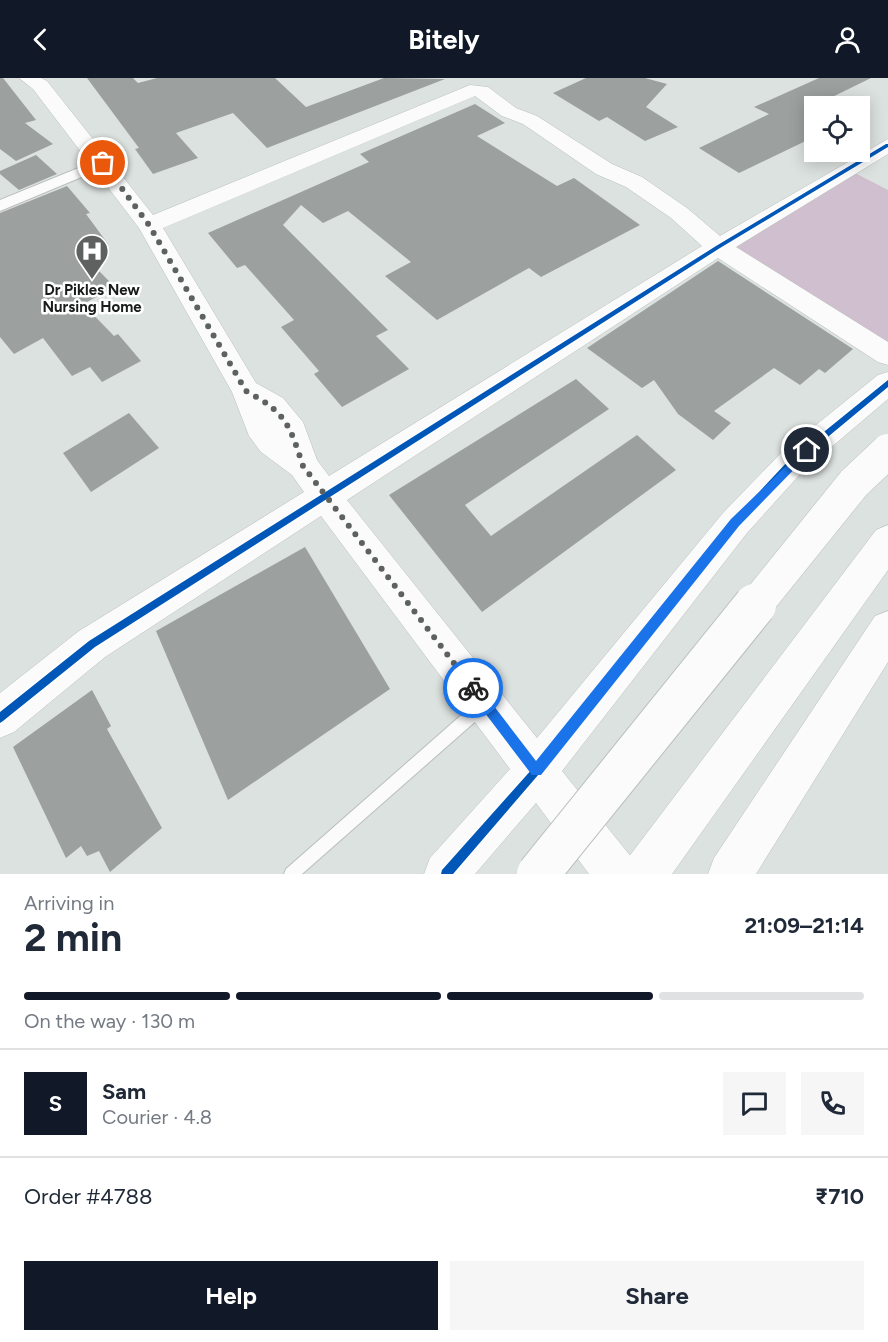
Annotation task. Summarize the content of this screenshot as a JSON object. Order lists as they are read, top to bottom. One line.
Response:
{"places":{"hospital":["Dr Pikles New Nursing Home"]},"page":{"header":"Bitely","heading":["2 min","Arriving in","21:09–21:14"],"panel":["Sam","Courier · 4.8","Order #4788","₹710"],"bar":"On the way · 130 m","round":"S","buttons":["Help","Share"]}}
